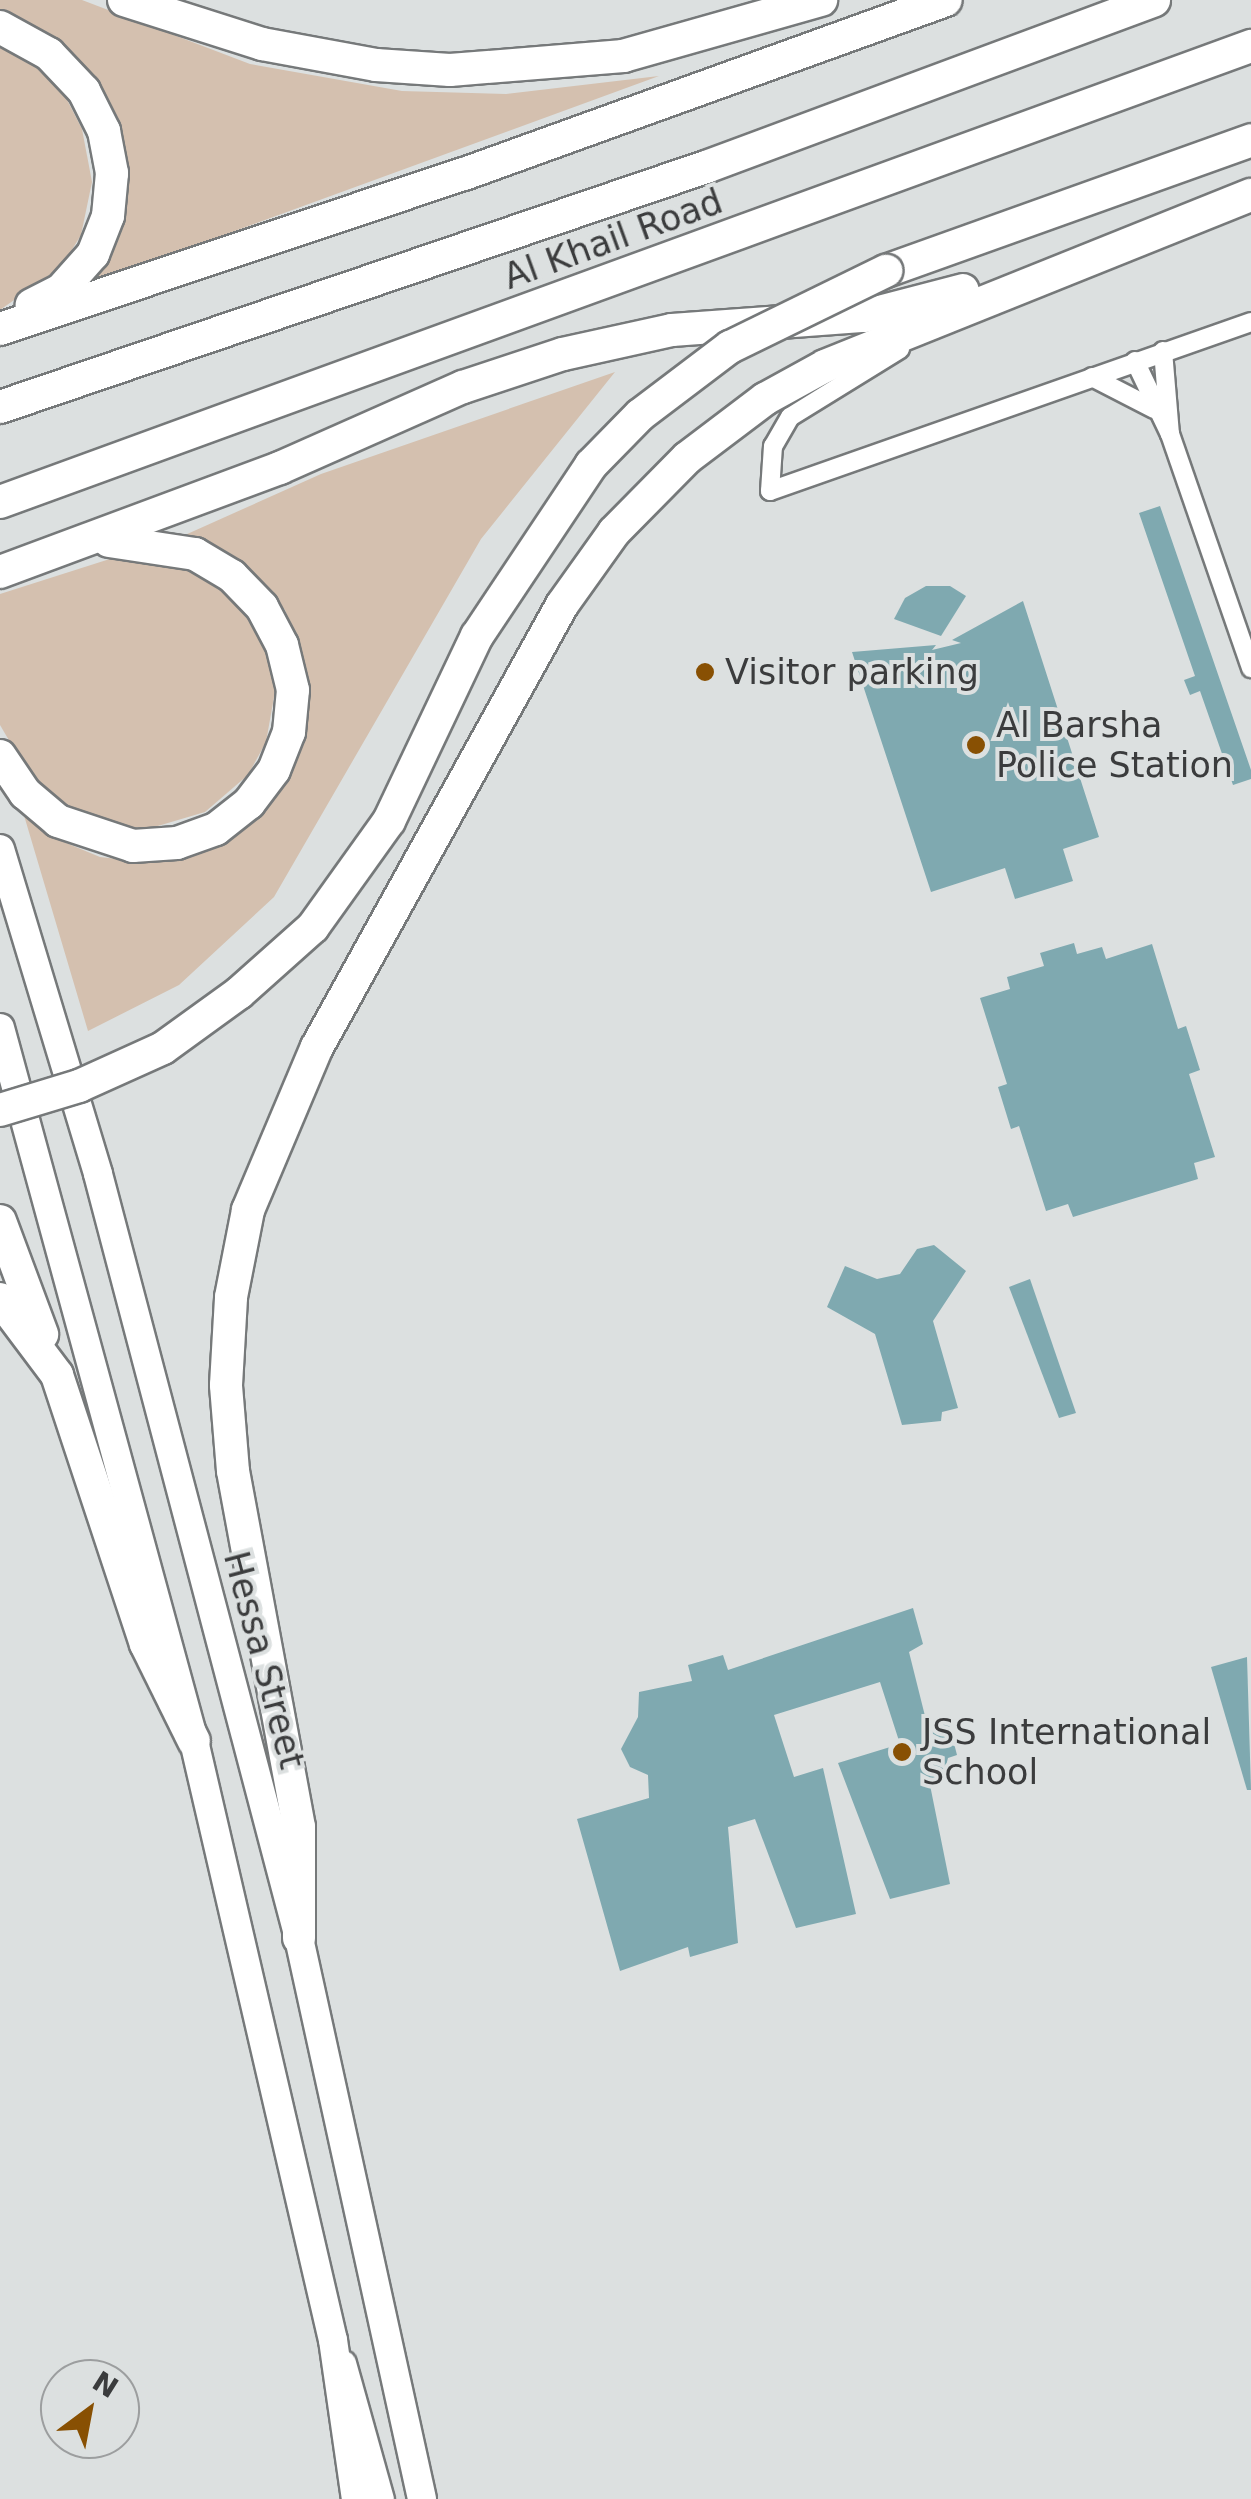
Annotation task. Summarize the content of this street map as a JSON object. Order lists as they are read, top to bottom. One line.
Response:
{"streets":{"highway":["Al Khail Road"],"main road":["Hessa Street"]},"places":["Visitor parking","Al Barsha Police Station","JSS International School"],"north":"top right"}
